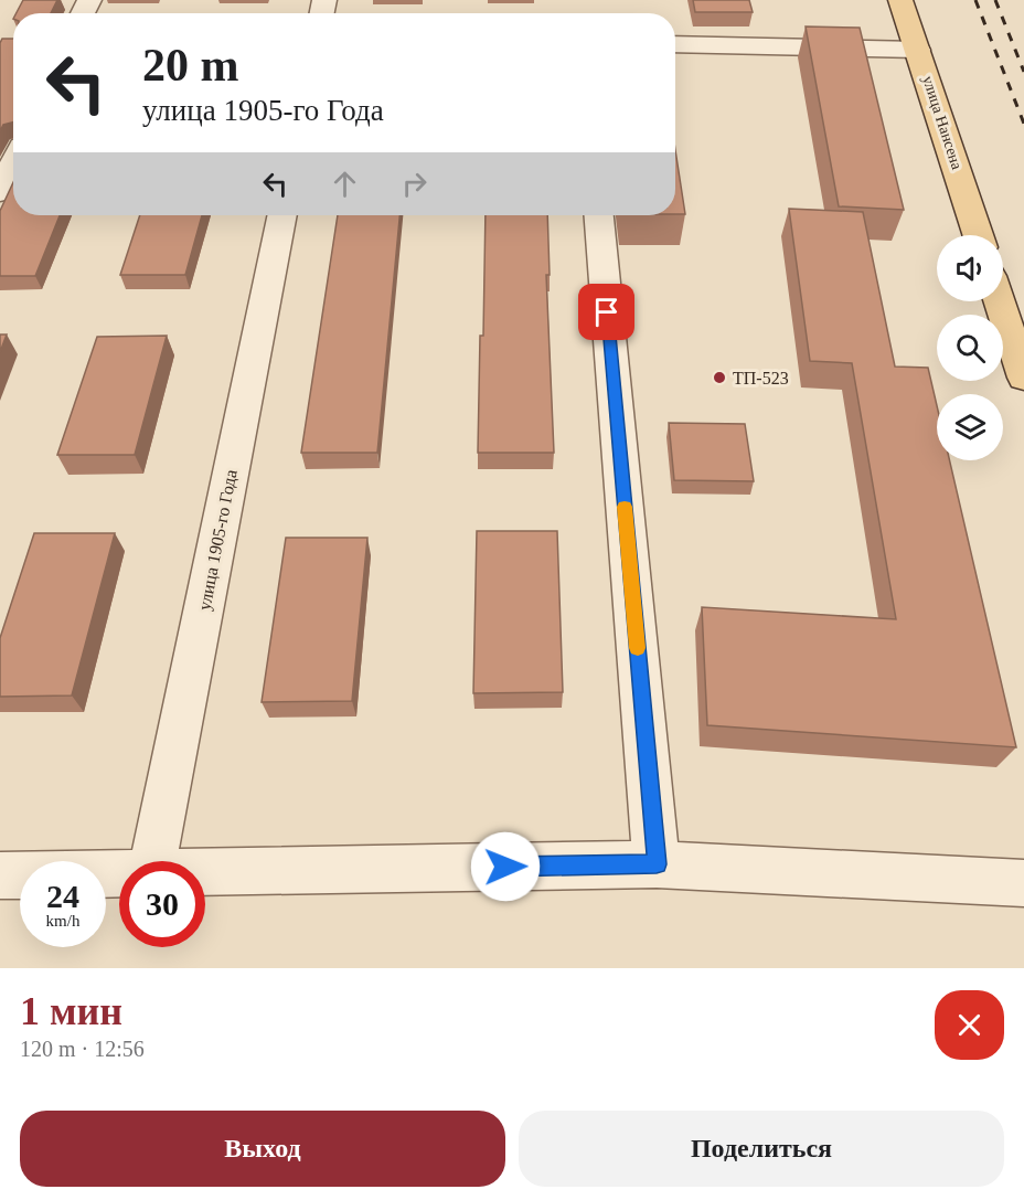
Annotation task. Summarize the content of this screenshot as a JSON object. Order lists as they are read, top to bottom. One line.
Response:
{"streets":{"main road":["улица Нансена"],"street":["улица 1905-го Года"]},"places":["ТП-523"],"page":{"turn":["20 m","улица 1905-го Года"],"speed":"24 km/h","limit":"30","heading":["1 мин","120 m · 12:56"],"buttons":["Выход","Поделиться"]}}
